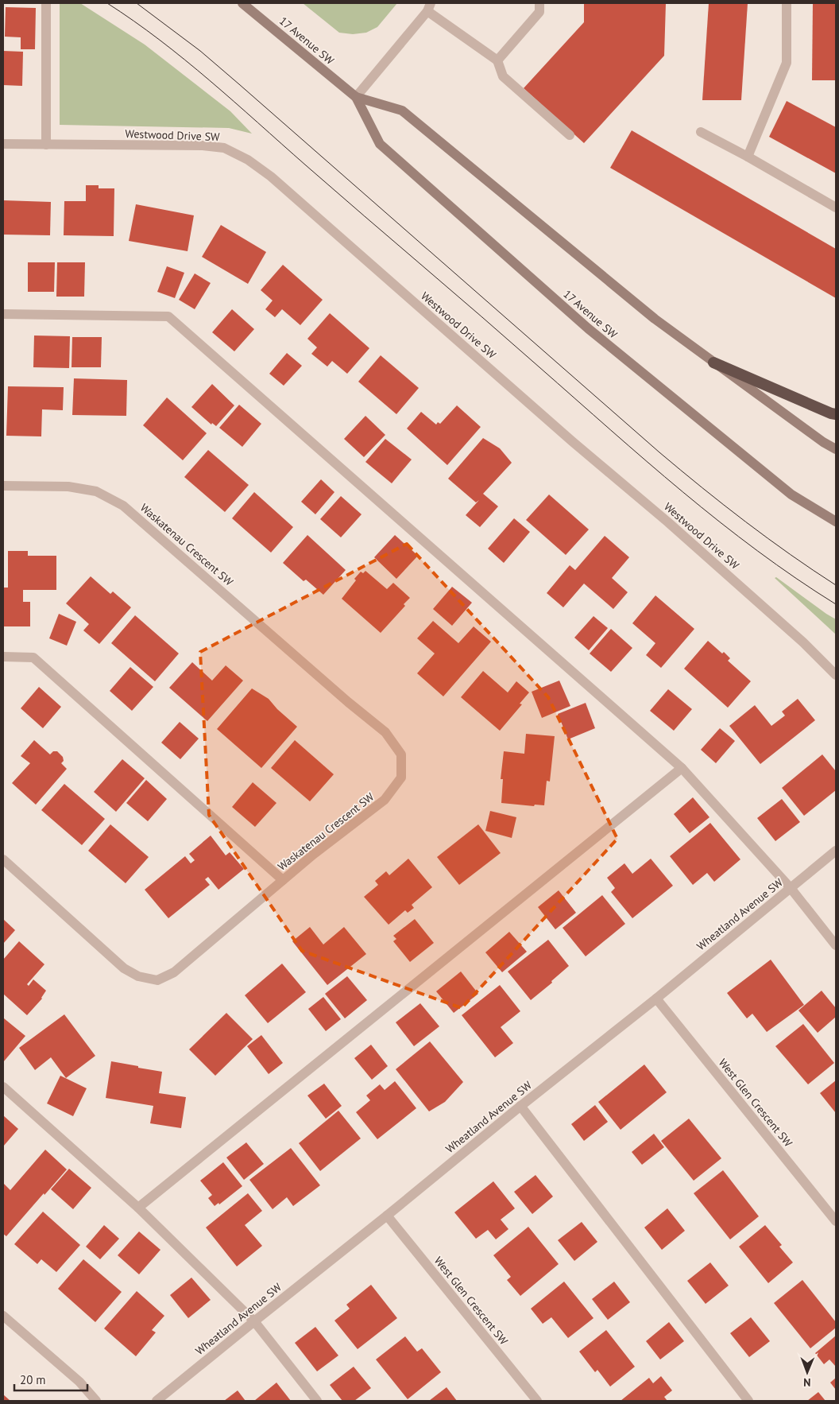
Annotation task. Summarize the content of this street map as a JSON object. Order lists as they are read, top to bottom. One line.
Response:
{"streets":{"main road":["17 Avenue SW"],"street":["Westwood Drive SW","Waskatenau Crescent SW","Wheatland Avenue SW","West Glen Crescent SW"]},"crossings":[["Wheatland Avenue SW","West Glen Crescent SW"]],"scale_bar":"20 m","north":"bottom"}
